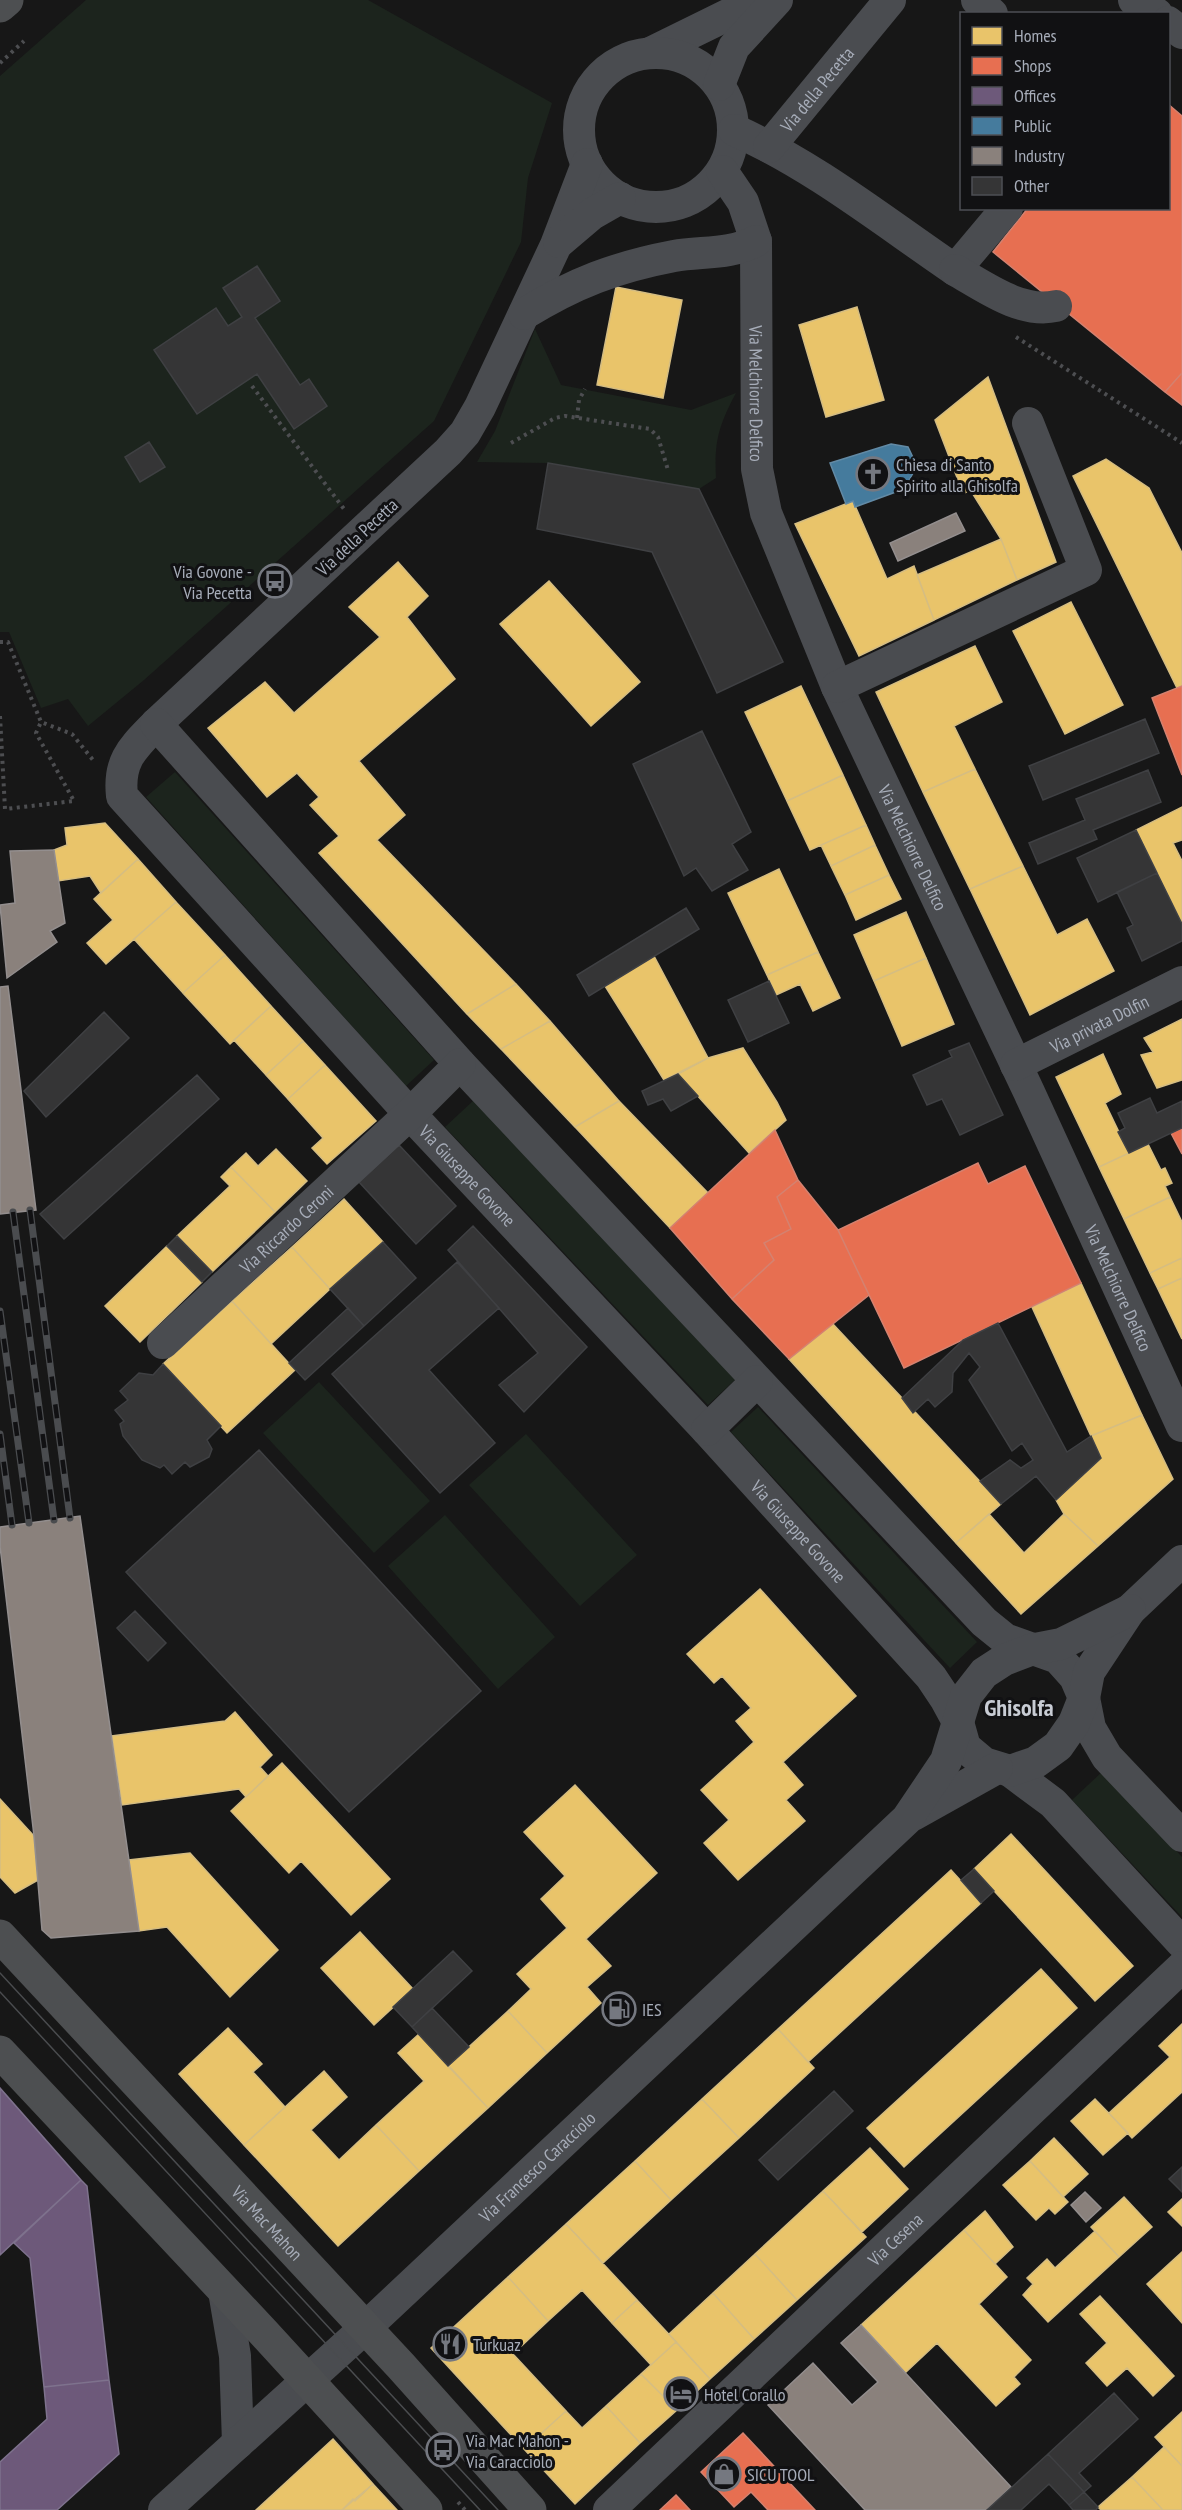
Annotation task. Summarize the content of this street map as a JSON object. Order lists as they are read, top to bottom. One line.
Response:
{"streets":{"main road":["Via Mac Mahon"],"street":["Via della Pecetta","Via Melchiorre Delfico","Via privata Dolfin","Via Giuseppe Govone","Via Riccardo Ceroni","Via Francesco Caracciolo","Via Cesena"]},"crossings":[["Via della Pecetta","Via Melchiorre Delfico"],["Via della Pecetta","Via Giuseppe Govone"],["Via Melchiorre Delfico","Via privata Dolfin"],["Via Giuseppe Govone","Via Riccardo Ceroni"],["Via Giuseppe Govone","Via Francesco Caracciolo"],["Via Francesco Caracciolo","Via Mac Mahon"]],"districts":["Ghisolfa"],"places":{"church":["Chiesa di Santo Spirito alla Ghisolfa"],"bus stop":["Via Govone - Via Pecetta","Via Mac Mahon - Via Caracciolo"],"fuel station":["IES"],"restaurant":["Turkuaz"],"hotel":["Hotel Corallo"],"shop":["SICU TOOL"]},"legend":["Homes","Shops","Offices","Public","Industry","Other"]}
